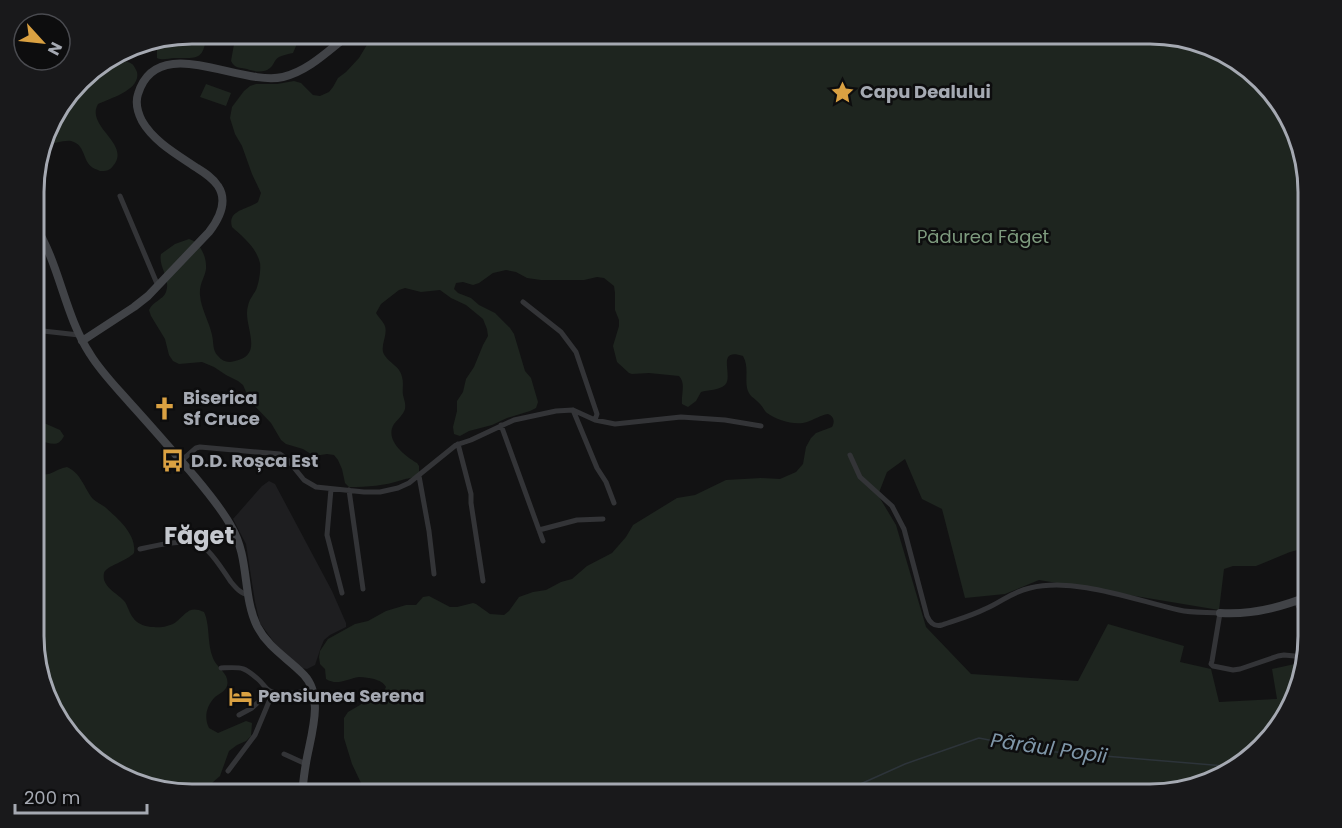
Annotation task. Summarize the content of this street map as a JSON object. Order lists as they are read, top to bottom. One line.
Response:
{"districts":["Făget"],"water":["Pârâul Popii"],"parks":["Pădurea Făget"],"places":{"place":["Capu Dealului"],"church":["Biserica Sf Cruce"],"bus stop":["D.D. Roșca Est"],"hotel":["Pensiunea Serena"]},"scale_bar":"200 m","north":"bottom right"}
